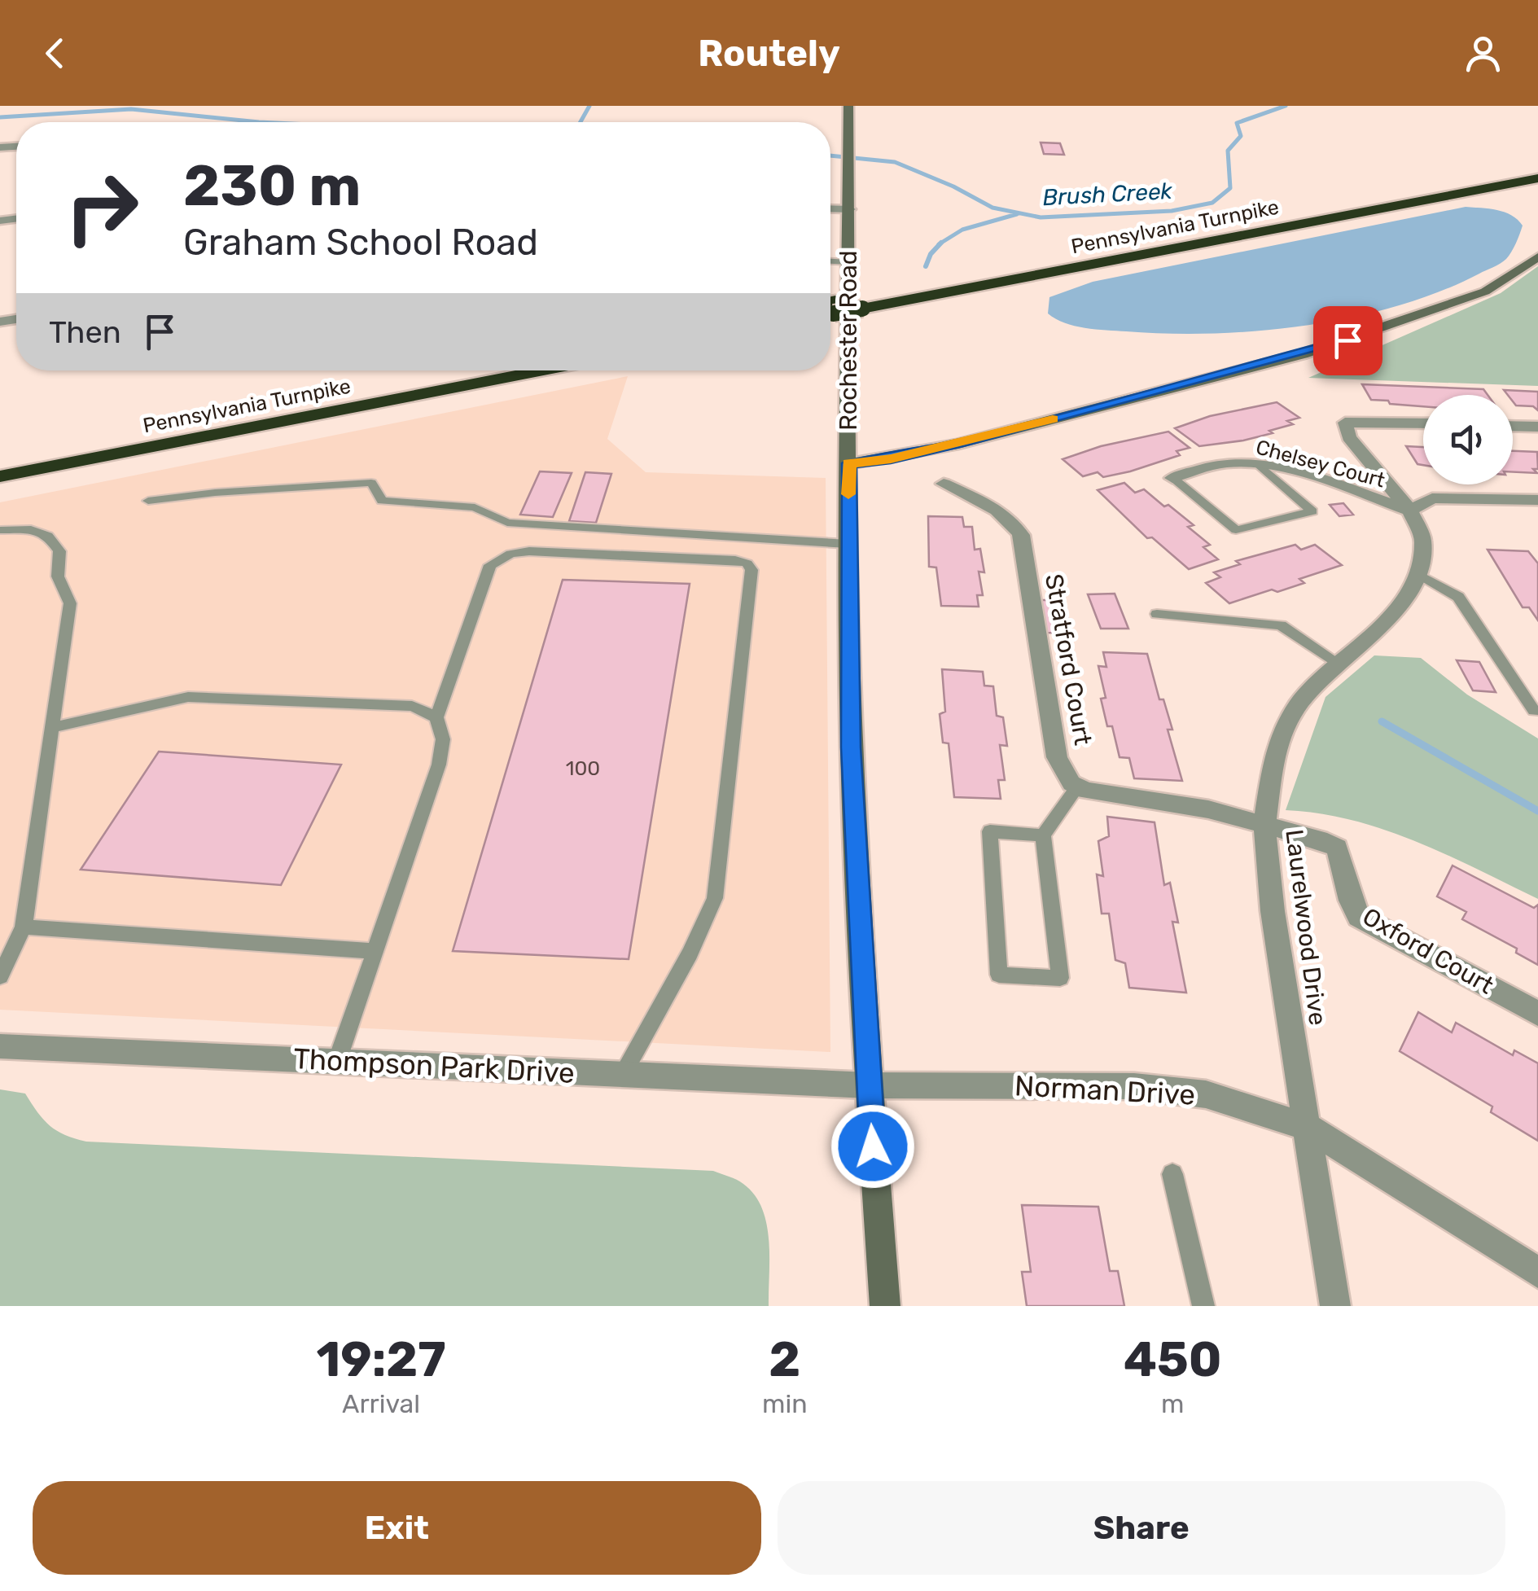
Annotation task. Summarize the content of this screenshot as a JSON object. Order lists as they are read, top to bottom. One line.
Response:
{"streets":{"highway":["Pennsylvania Turnpike"],"street":["Rochester Road","Chelsey Court","Stratford Court","Laurelwood Drive","Oxford Court","Thompson Park Drive","Norman Drive"]},"crossings":[["Rochester Road","Thompson Park Drive"],["Rochester Road","Norman Drive"],["Chelsey Court","Laurelwood Drive"],["Laurelwood Drive","Oxford Court"],["Laurelwood Drive","Norman Drive"],["Thompson Park Drive","Norman Drive"]],"water":["Brush Creek"],"house_numbers":["100"],"page":{"header":"Routely","turn":["230 m","Graham School Road"],"then":"Then","eta":["19:27","Arrival","2","min","450","m"],"buttons":["Exit","Share"]}}
